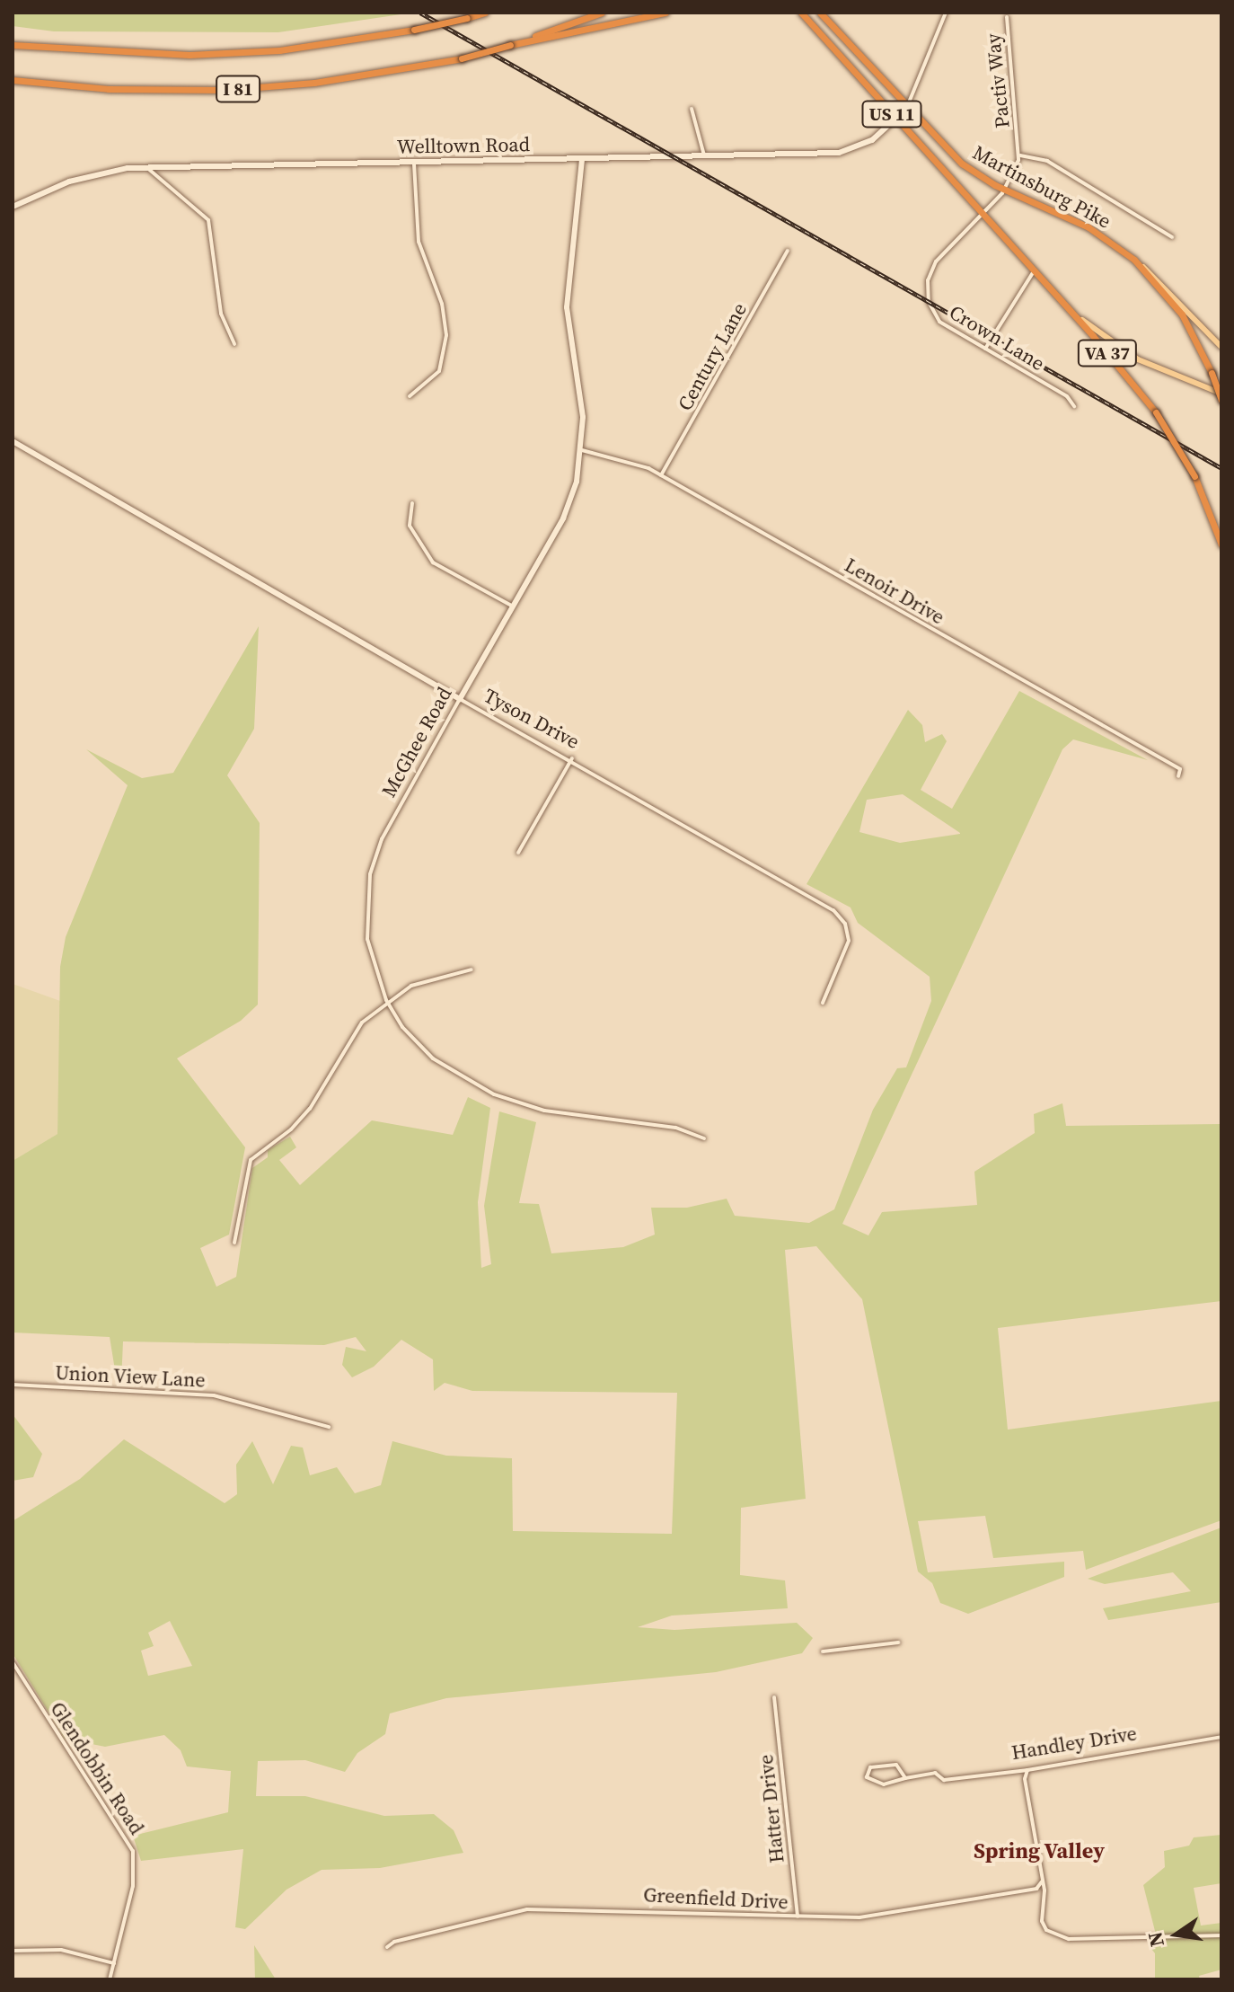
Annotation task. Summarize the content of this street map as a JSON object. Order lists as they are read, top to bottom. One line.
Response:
{"streets":{"highway":["I 81","US 11","Martinsburg Pike","VA 37"],"street":["Pactiv Way","Welltown Road","Crown Lane","Century Lane","Lenoir Drive","Tyson Drive","McGhee Road","Union View Lane","Handley Drive","Glendobbin Road","Hatter Drive","Greenfield Drive"]},"crossings":[["Pactiv Way","Martinsburg Pike"],["Pactiv Way","Crown Lane"],["US 11","Martinsburg Pike"],["US 11","VA 37"],["Welltown Road","Martinsburg Pike"],["Welltown Road","McGhee Road"],["Martinsburg Pike","Crown Lane"],["Martinsburg Pike","VA 37"],["Century Lane","Lenoir Drive"],["Lenoir Drive","McGhee Road"],["Tyson Drive","McGhee Road"],["Hatter Drive","Greenfield Drive"]],"districts":["Spring Valley"],"north":"left"}
